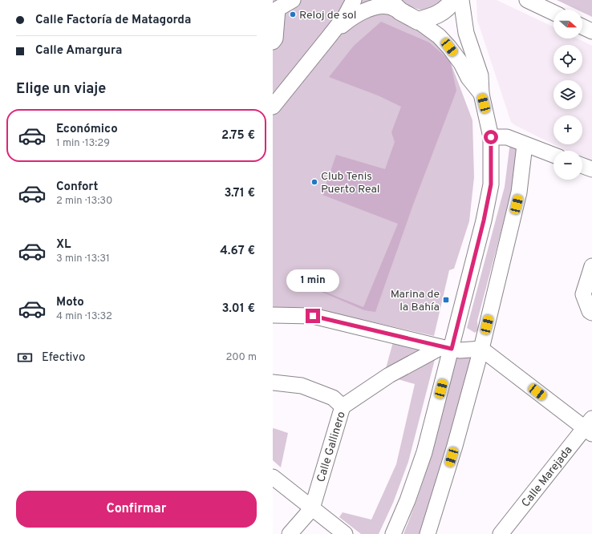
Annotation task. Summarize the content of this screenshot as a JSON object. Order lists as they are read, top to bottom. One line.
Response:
{"streets":{"street":["Calle Gallinero","Calle Marejada"]},"places":{"other":["Reloj de sol","Club Tenis Puerto Real"],"transit":["Marina de la Bahía"]},"north":"right","page":{"banner":["Calle Factoría de Matagorda","Calle Amargura"],"map_buttons":["+","−"],"heading":"Elige un viaje","list":[{"name":"Económico","note":"1 min · 13:29","value":"2.75 €"},{"name":"Confort","note":"2 min · 13:30","value":"3.71 €"},{"name":"XL","note":"3 min · 13:31","value":"4.67 €"},{"name":"Moto","note":"4 min · 13:32","value":"3.01 €"}],"bubble":"1 min","pay":["Efectivo","200 m"],"buttons":"Confirmar"}}
